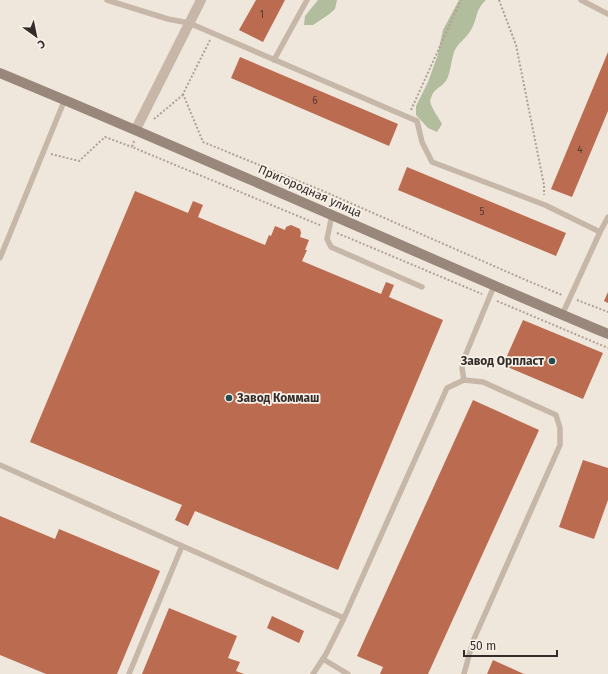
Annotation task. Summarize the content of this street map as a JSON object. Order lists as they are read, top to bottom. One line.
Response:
{"streets":{"main road":["Пригородная улица"]},"places":["Завод Орпласт","Завод Коммаш"],"house_numbers":["1","6","4","5"],"scale_bar":"50 m","north":"bottom right"}
